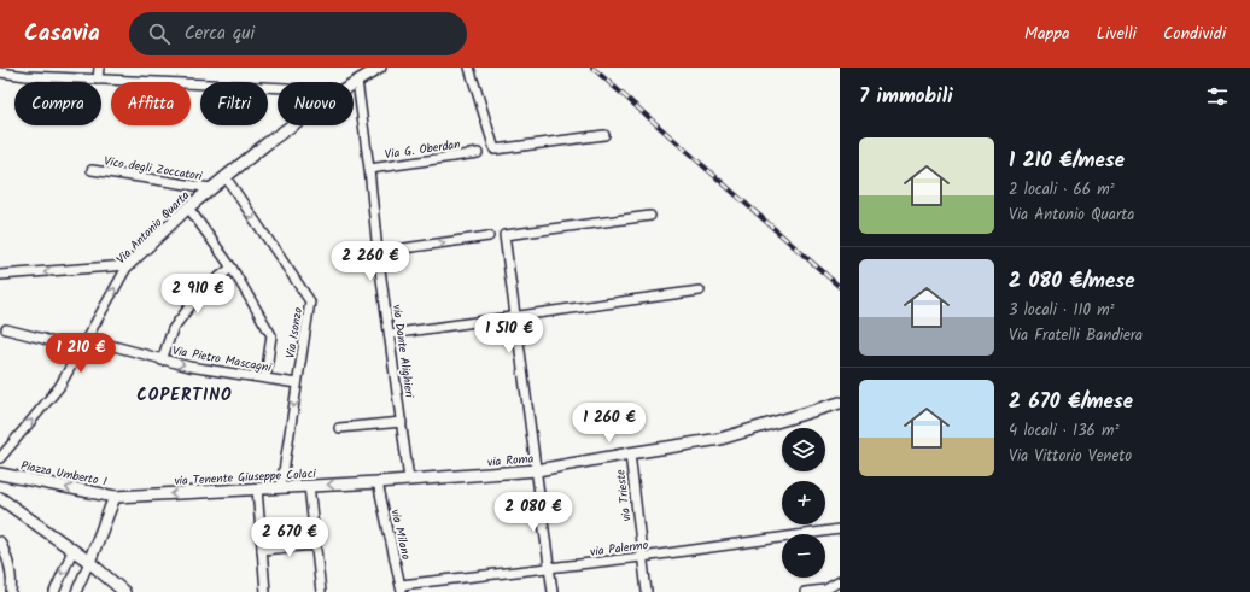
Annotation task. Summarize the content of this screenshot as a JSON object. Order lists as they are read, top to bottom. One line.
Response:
{"streets":{"street":["Via G. Oberdan","Vico degli Zoccatori","Via Antonio Quarta","Via Isonzo","via Dante Alighieri","Via Pietro Mascagni","via Roma","Piazza Umberto I","via Tenente Giuseppe Colaci","via Trieste","via Milano","via Palermo"]},"crossings":[["Via G. Oberdan","via Dante Alighieri"],["Vico degli Zoccatori","Via Antonio Quarta"],["Via Antonio Quarta","Via Isonzo"],["Via Antonio Quarta","via Dante Alighieri"],["Via Antonio Quarta","Via Pietro Mascagni"],["Via Isonzo","Via Pietro Mascagni"],["Via Isonzo","via Tenente Giuseppe Colaci"],["via Dante Alighieri","via Roma"],["via Roma","via Tenente Giuseppe Colaci"],["via Roma","via Trieste"],["via Roma","via Milano"],["Piazza Umberto I","via Tenente Giuseppe Colaci"],["via Tenente Giuseppe Colaci","via Milano"],["via Trieste","via Palermo"],["via Milano","via Palermo"]],"one_way":["Via Pietro Mascagni","via Tenente Giuseppe Colaci"],"districts":["COPERTINO"],"page":{"header":"Casavia","search":"Cerca qui","nav":["Mappa","Livelli","Condividi"],"heading":"7 immobili","chip":["Compra","Affitta","Filtri","Nuovo"],"list":[{"name":"1 210 €/mese","note":"2 locali · 66 m² · Via Antonio Quarta"},{"name":"2 080 €/mese","note":"3 locali · 110 m² · Via Fratelli Bandiera"},{"name":"2 670 €/mese","note":"4 locali · 136 m² · Via Vittorio Veneto"}],"price":["2 260 €","2 910 €","1 510 €","1 210 €","1 260 €","2 080 €","2 670 €"],"map_buttons":["+","−"]}}
